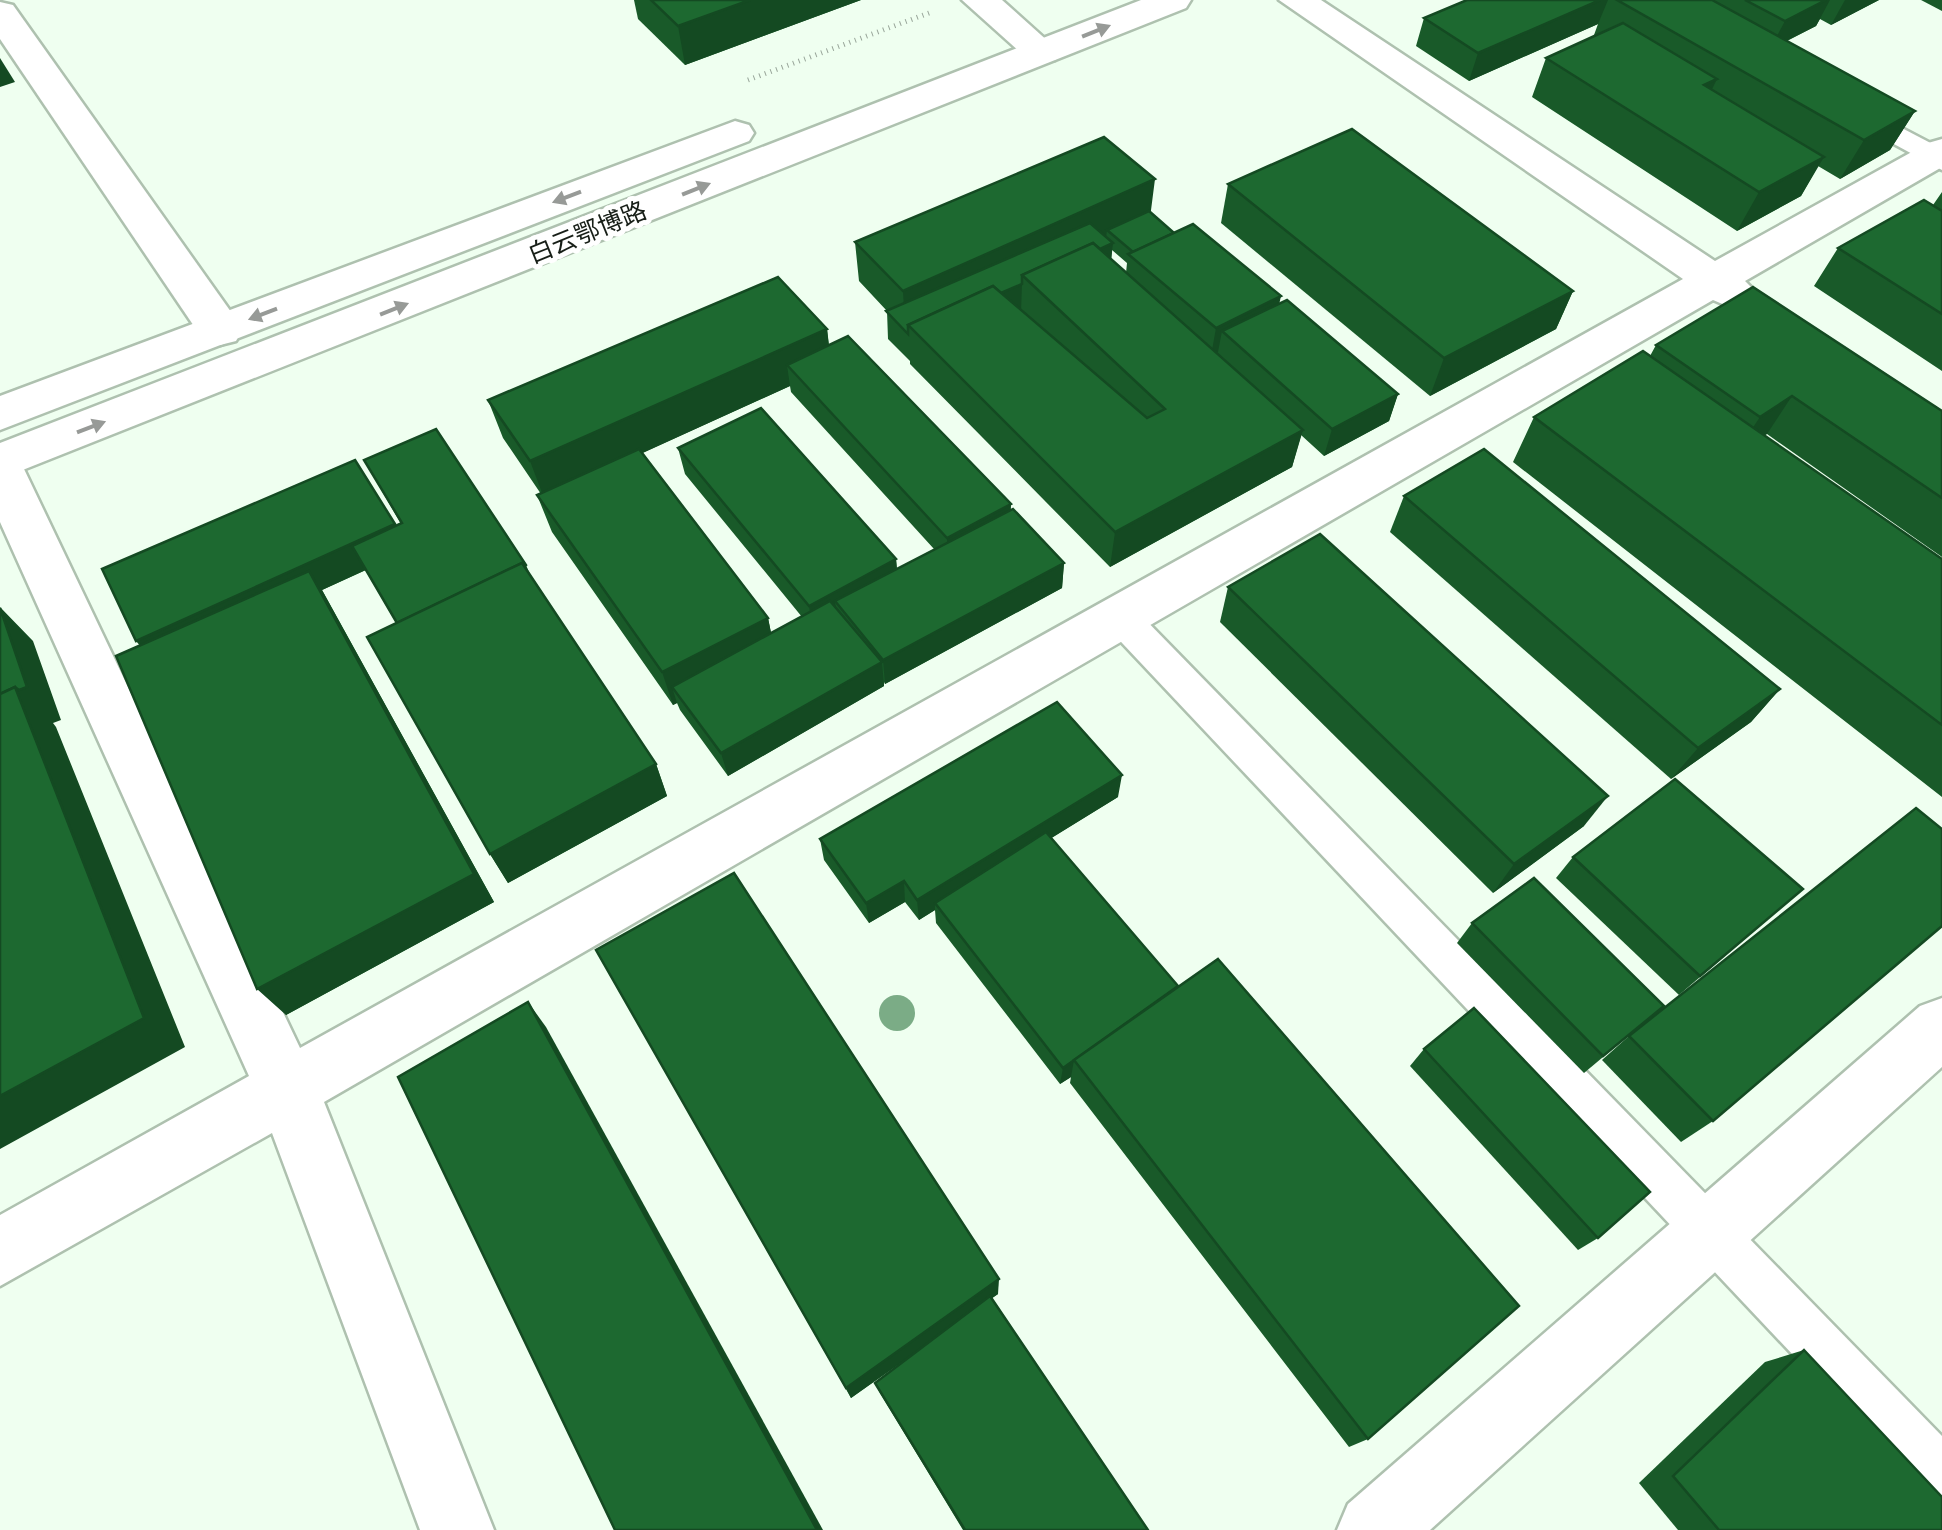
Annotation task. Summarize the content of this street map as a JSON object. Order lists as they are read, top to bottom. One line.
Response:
{"streets":{"street":["白云鄂博路"]}}
